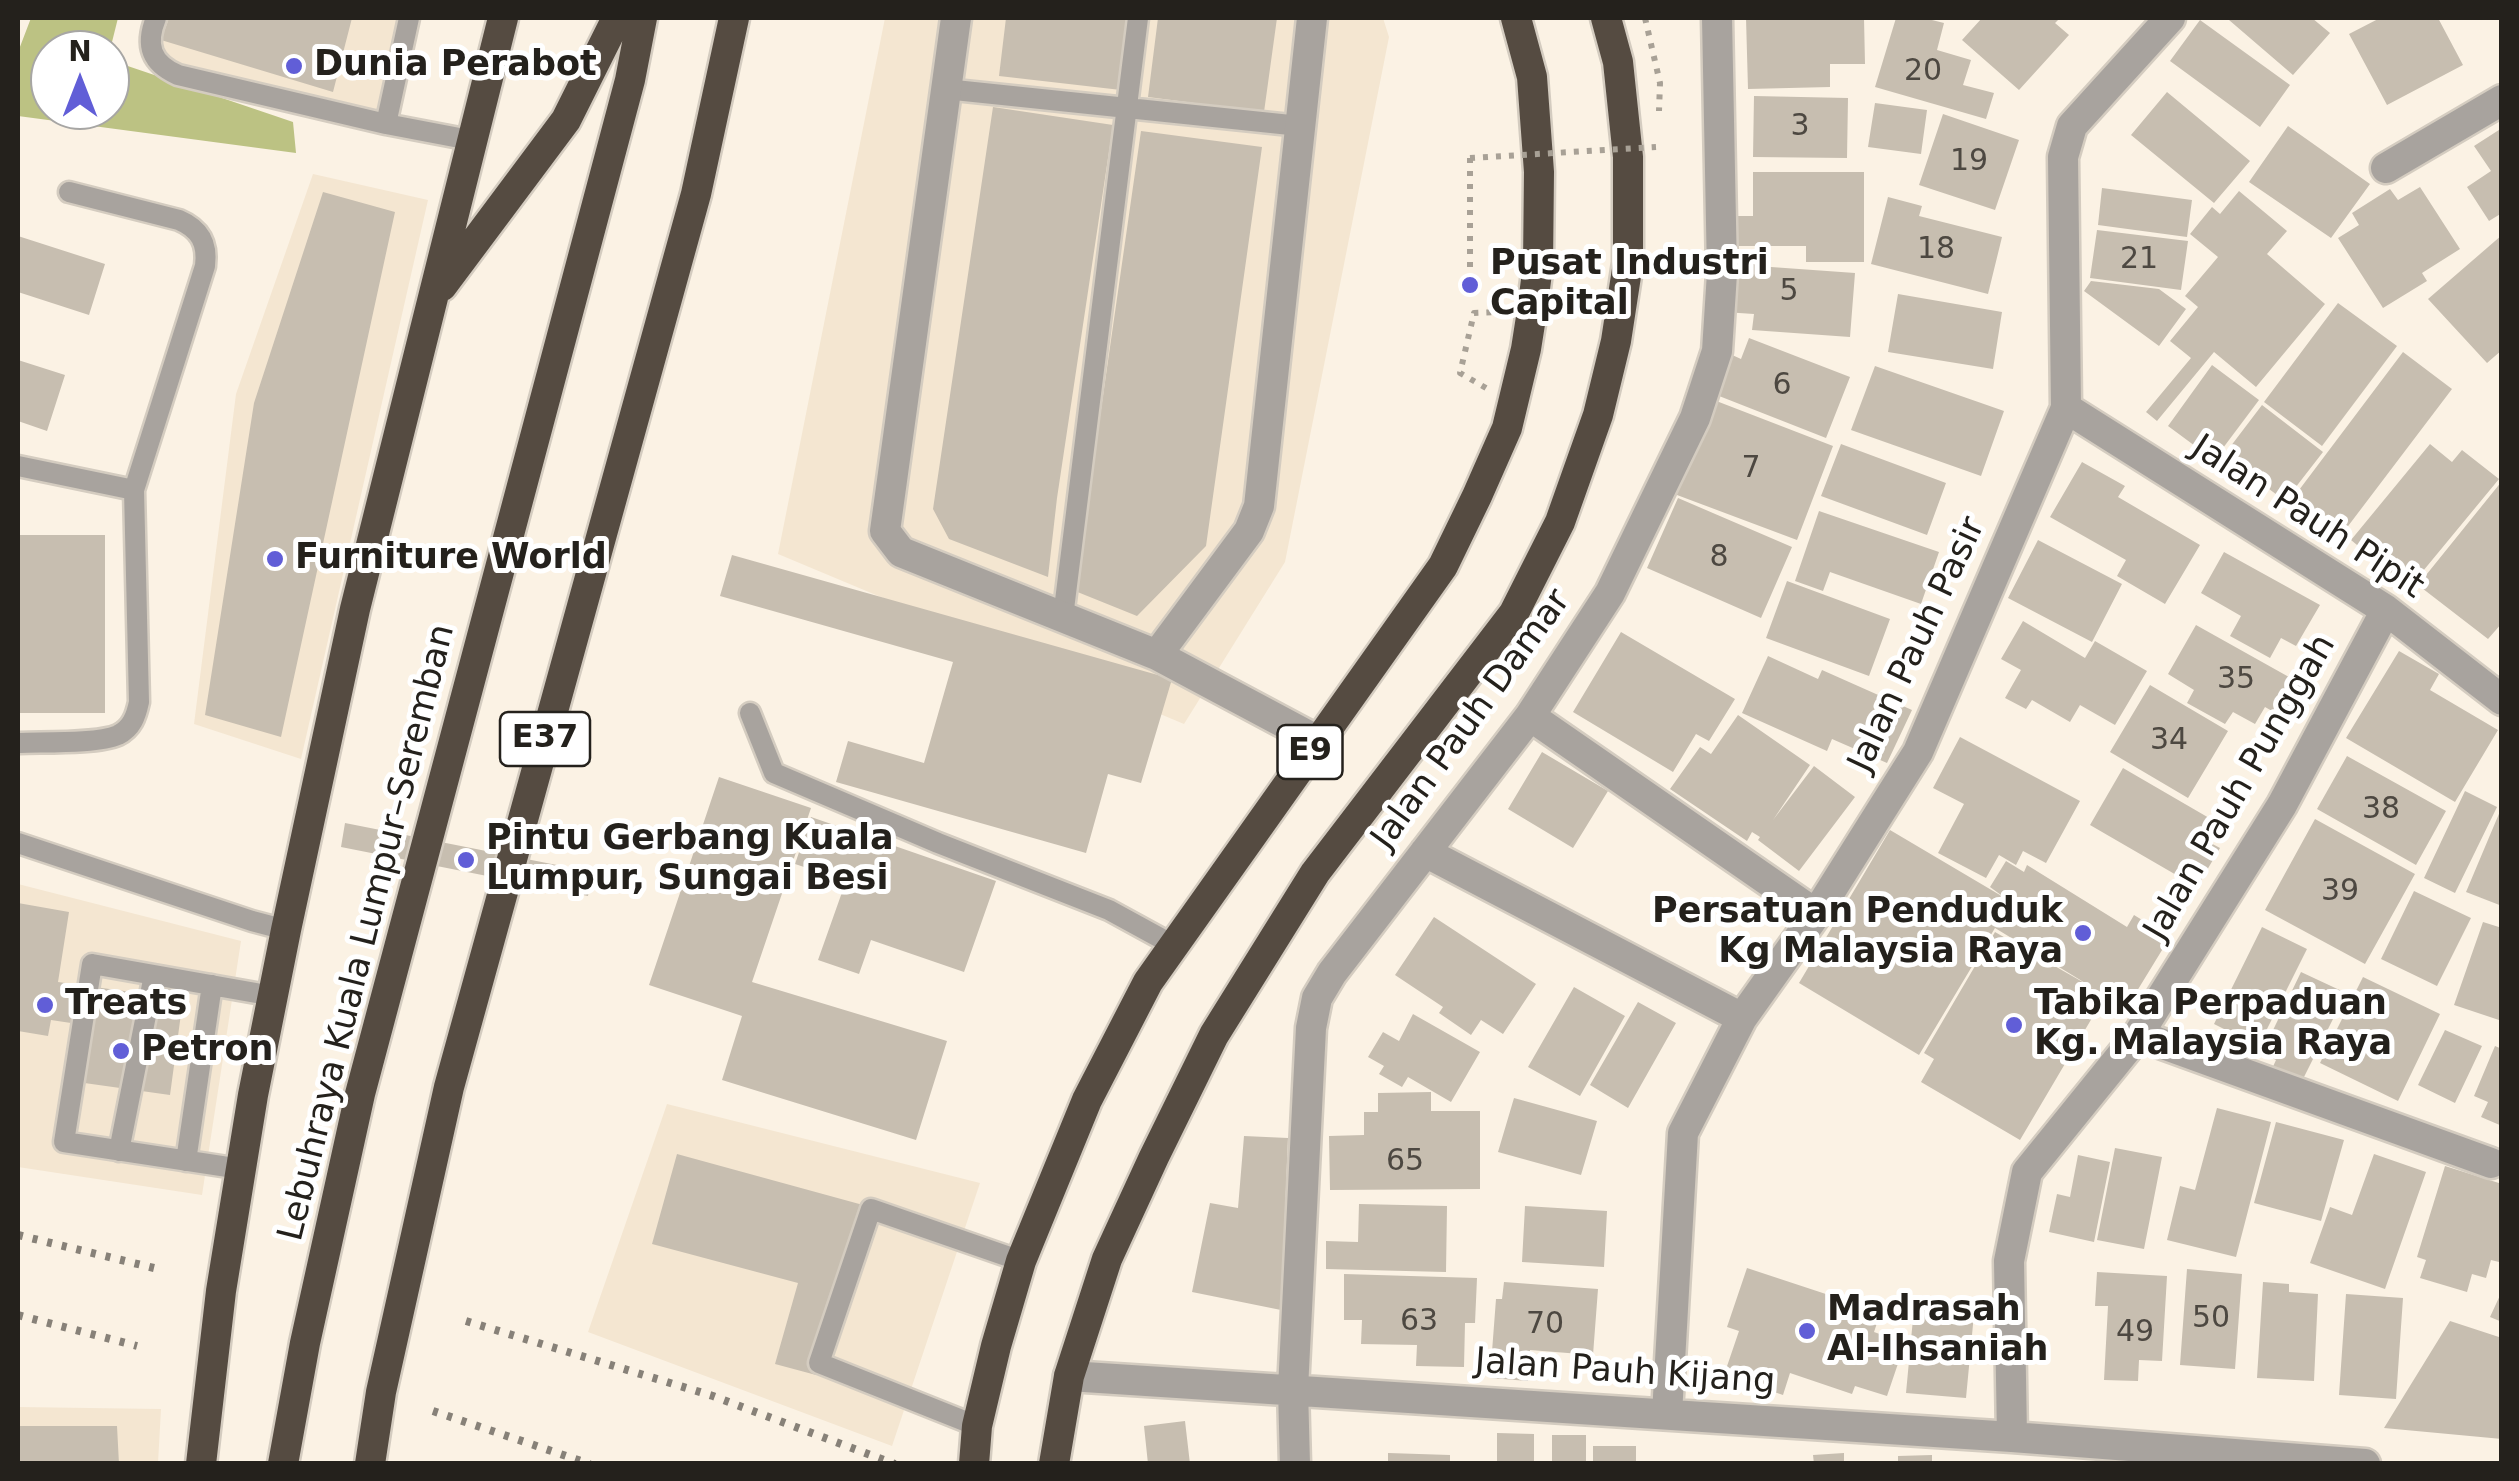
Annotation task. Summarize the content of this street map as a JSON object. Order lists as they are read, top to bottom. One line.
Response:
{"streets":{"highway":["E37","E9","Lebuhraya Kuala Lumpur–Seremban"],"street":["Jalan Pauh Pipit","Jalan Pauh Pasir","Jalan Pauh Damar","Jalan Pauh Punggah","Jalan Pauh Kijang"]},"crossings":[["Jalan Pauh Pipit","Jalan Pauh Pasir"],["Jalan Pauh Pipit","Jalan Pauh Punggah"],["Jalan Pauh Pasir","Jalan Pauh Kijang"],["Jalan Pauh Damar","Jalan Pauh Kijang"],["E9","Jalan Pauh Kijang"],["Jalan Pauh Punggah","Jalan Pauh Kijang"]],"places":["Dunia Perabot","Pusat Industri Capital","Furniture World","Pintu Gerbang Kuala Lumpur, Sungai Besi","Persatuan Penduduk Kg Malaysia Raya","Treats","Tabika Perpaduan Kg. Malaysia Raya","Petron","Madrasah Al-Ihsaniah"],"house_numbers":["20","3","19","18","21","5","6","7","8","35","34","38","39","65","50","63","70","49"],"north":"top"}
